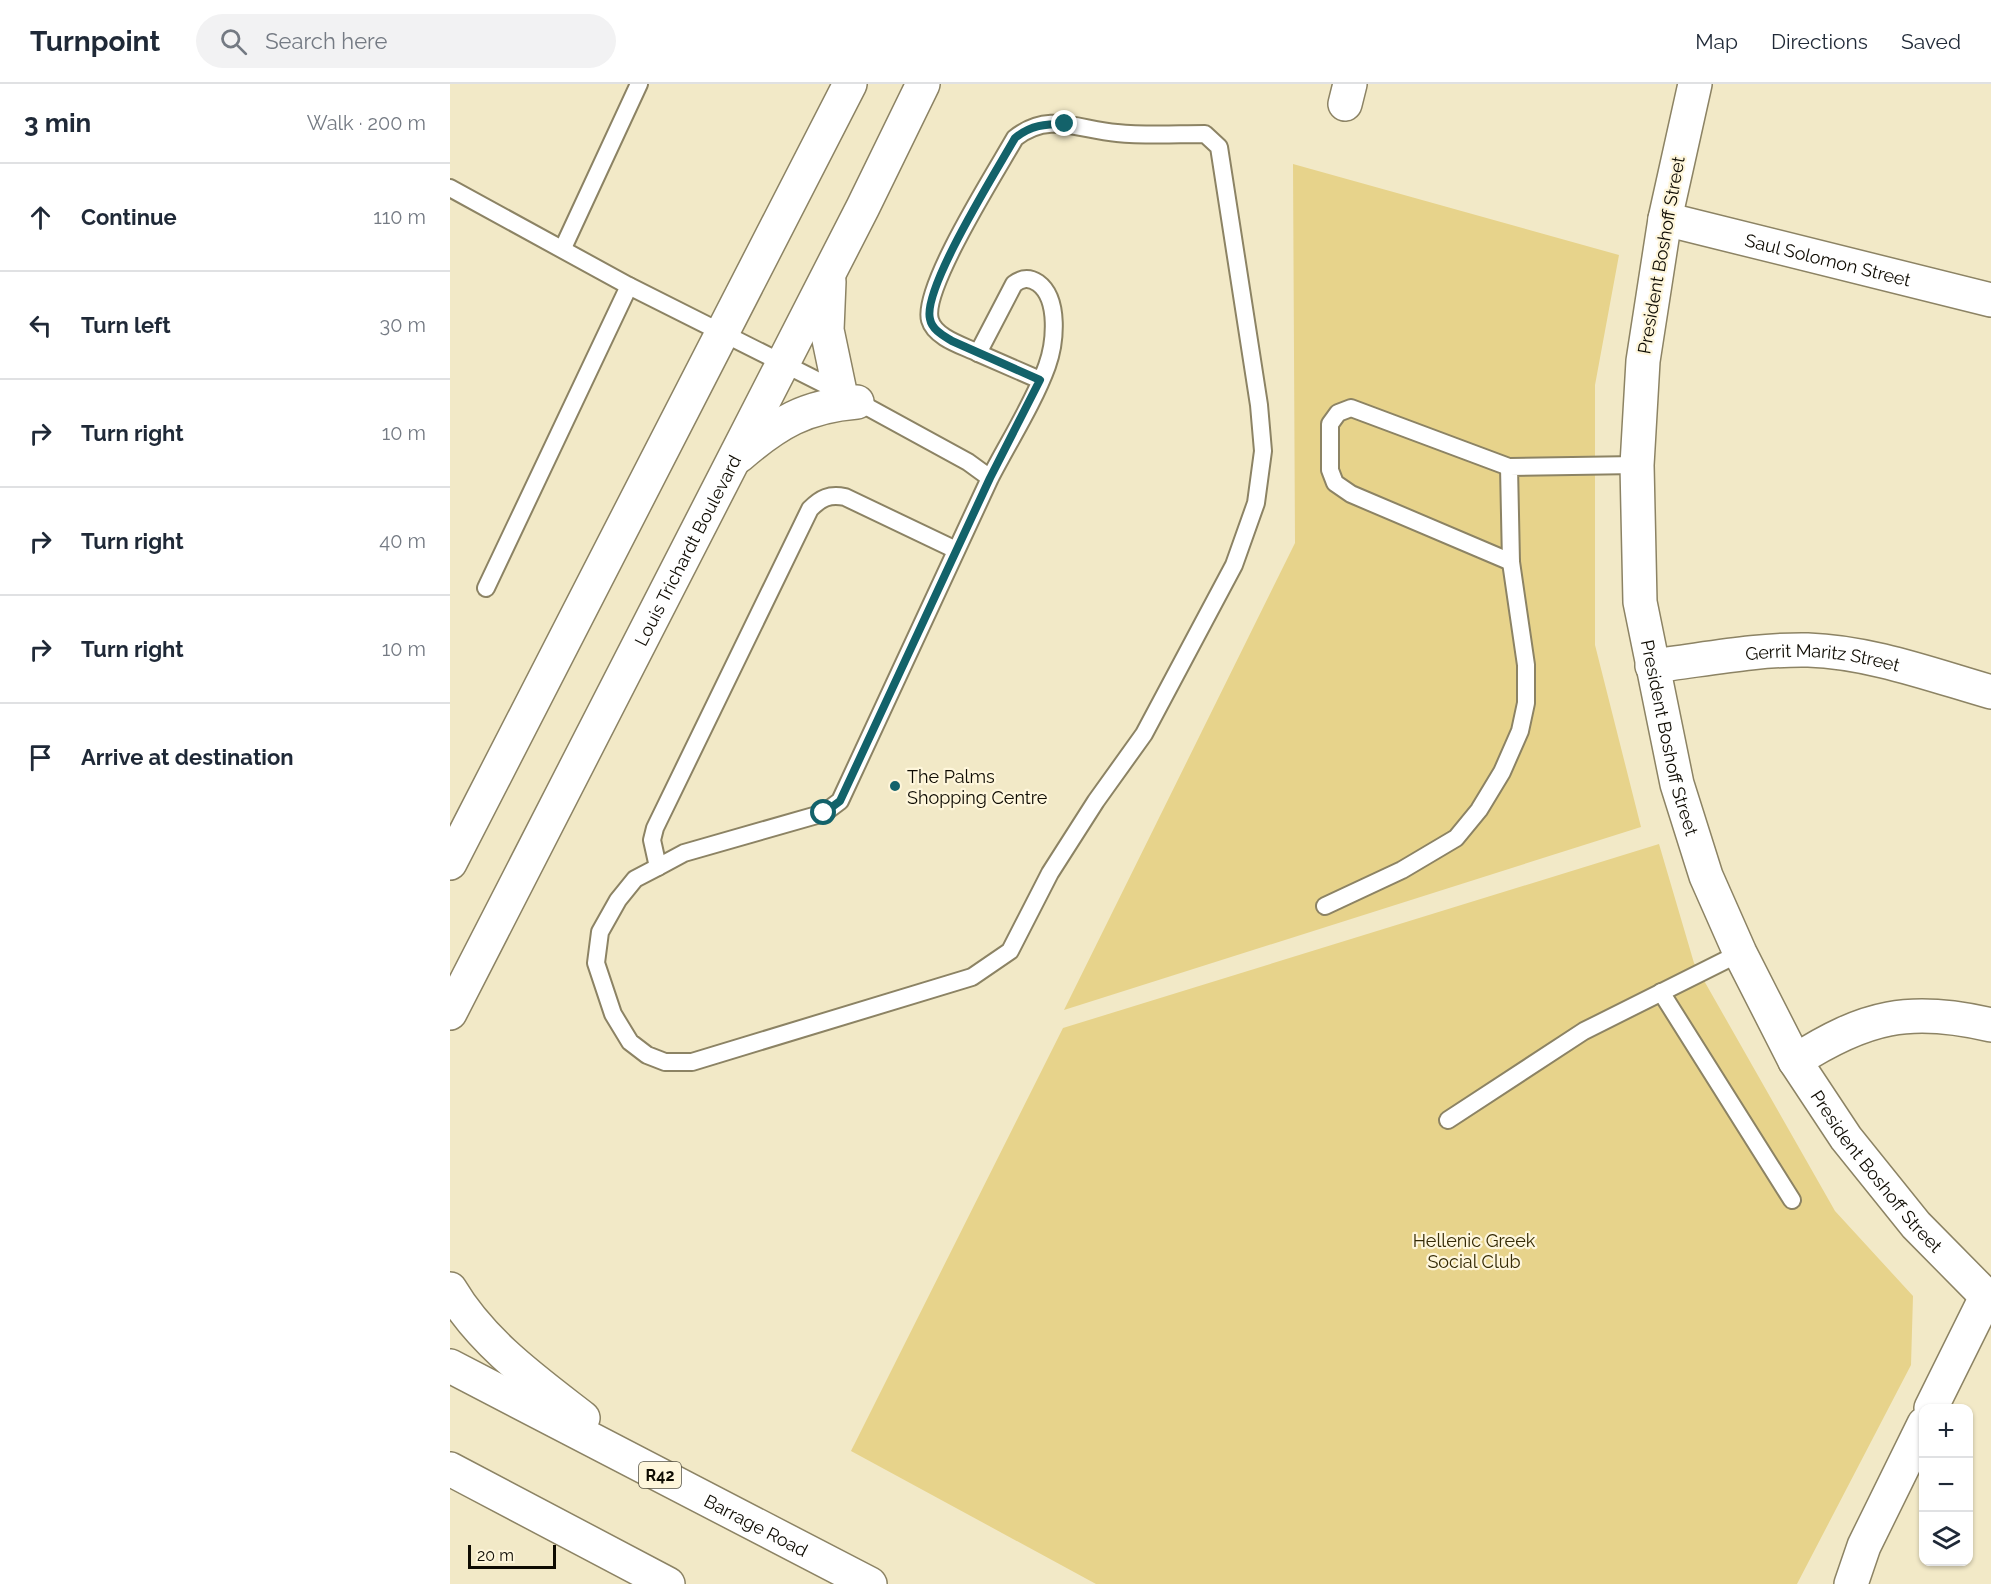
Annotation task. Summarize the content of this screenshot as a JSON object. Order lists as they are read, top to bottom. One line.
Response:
{"streets":{"street":["President Boshoff Street","Saul Solomon Street","Louis Trichardt Boulevard","Gerrit Maritz Street","R42","Barrage Road"]},"crossings":[["President Boshoff Street","Saul Solomon Street"],["President Boshoff Street","Gerrit Maritz Street"]],"parks":["Hellenic Greek Social Club"],"places":["The Palms Shopping Centre"],"scale_bar":"20 m","page":{"header":"Turnpoint","search":"Search here","nav":["Map","Directions","Saved"],"heading":["3 min","Walk · 200 m"],"list":[["Continue","110 m"],["Turn left","30 m"],["Turn right","10 m"],["Turn right","40 m"],["Turn right","10 m"],"Arrive at destination"],"map_buttons":["+","−"],"scale":"20 m"}}
